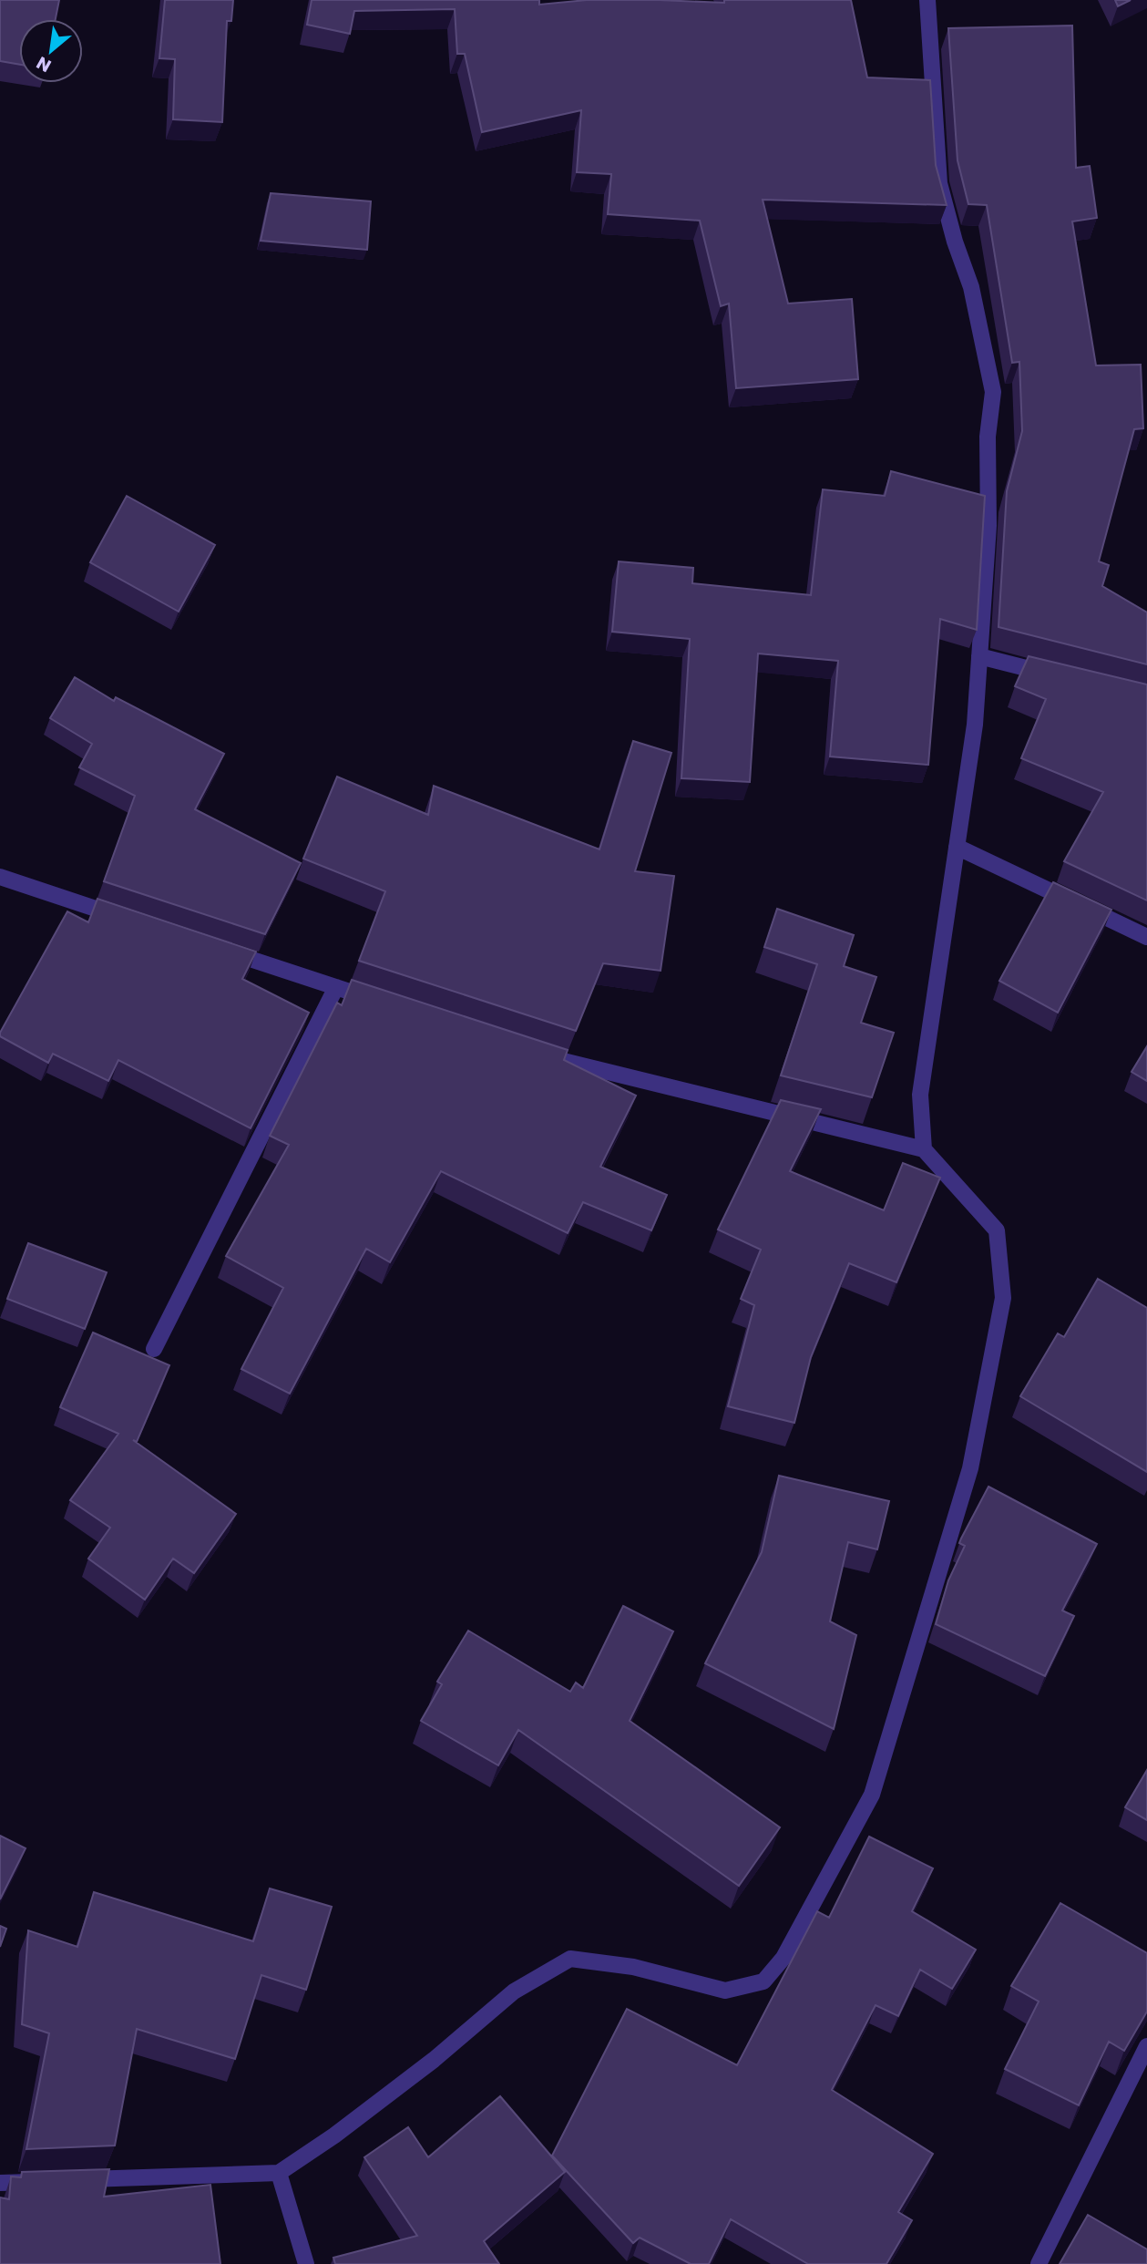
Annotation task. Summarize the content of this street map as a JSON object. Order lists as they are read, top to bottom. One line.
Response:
{"north":"bottom left"}
